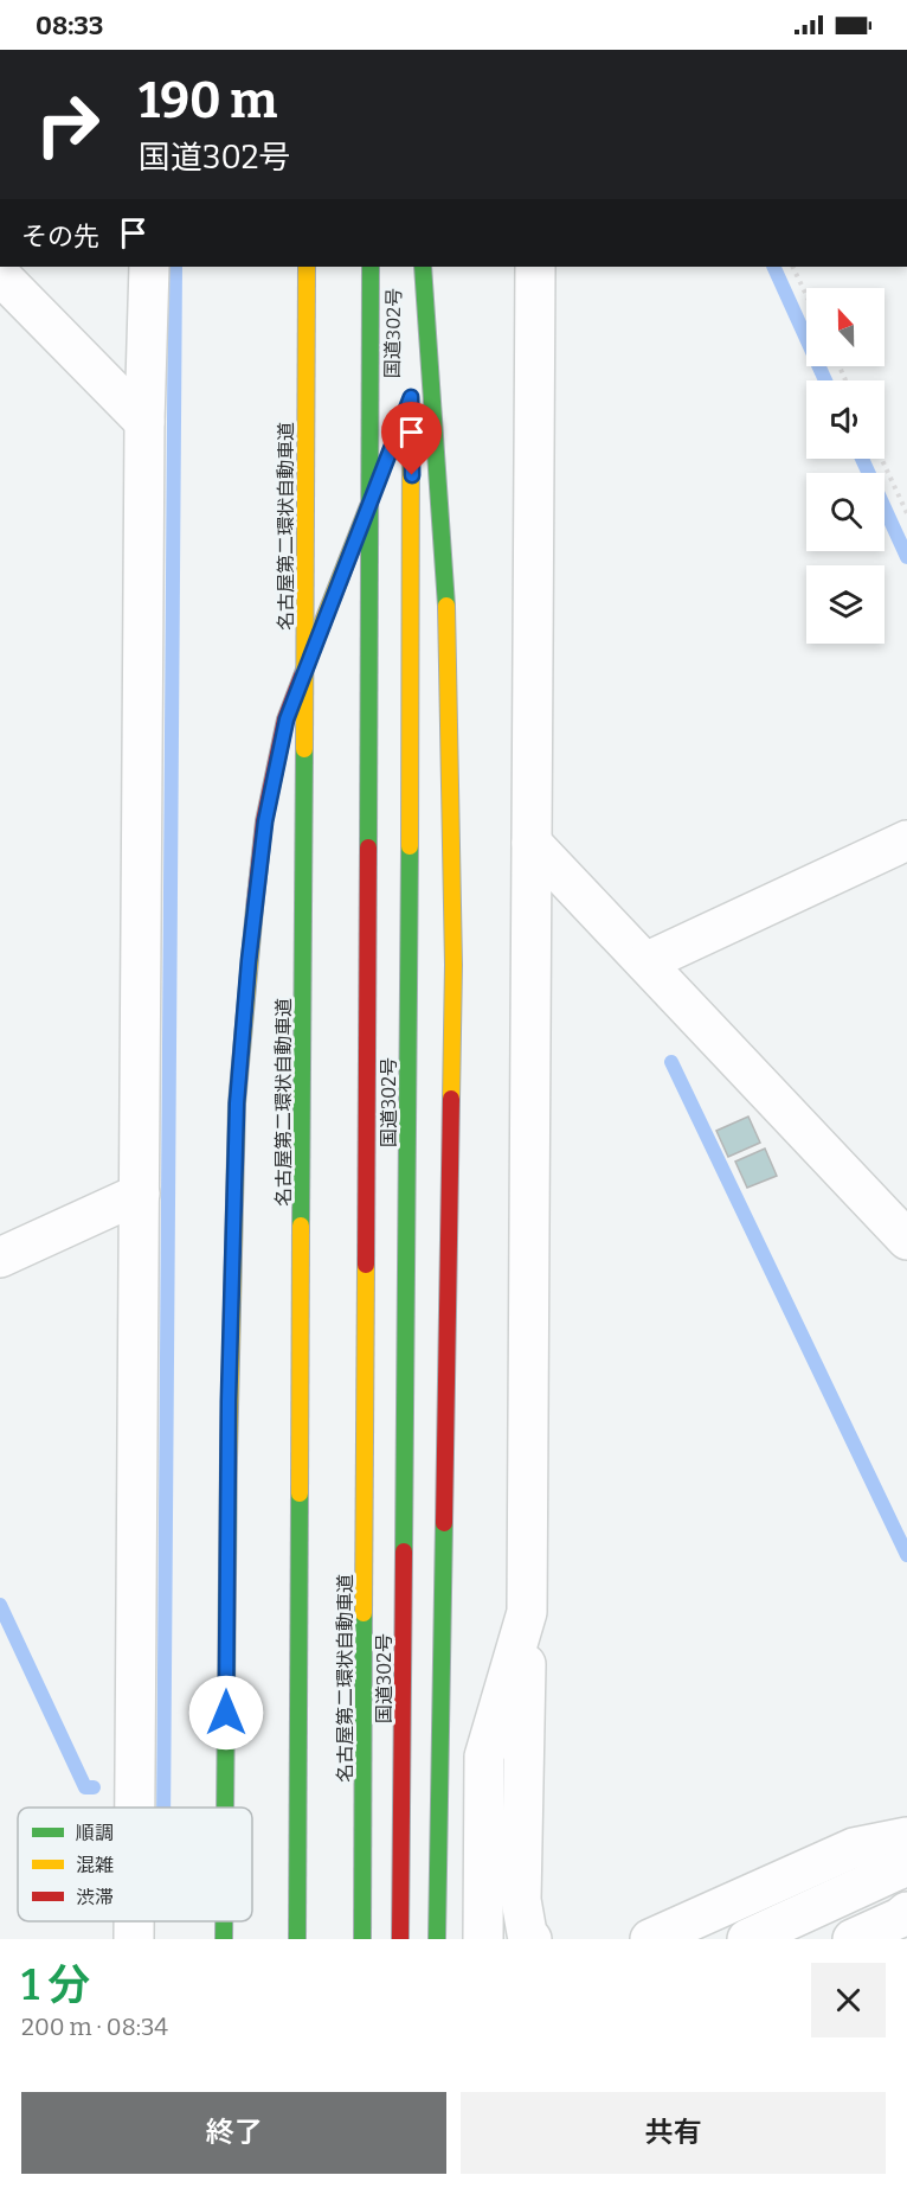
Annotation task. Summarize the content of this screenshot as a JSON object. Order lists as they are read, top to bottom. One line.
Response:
{"streets":{"highway":["国道302号","名古屋第二環状自動車道"]},"legend":["順調","混雑","渋滞"],"north":"top","page":{"status":"08:33","turn":["190 m","国道302号"],"then":"その先","heading":["1 分","200 m · 08:34"],"buttons":["終了","共有"]}}
